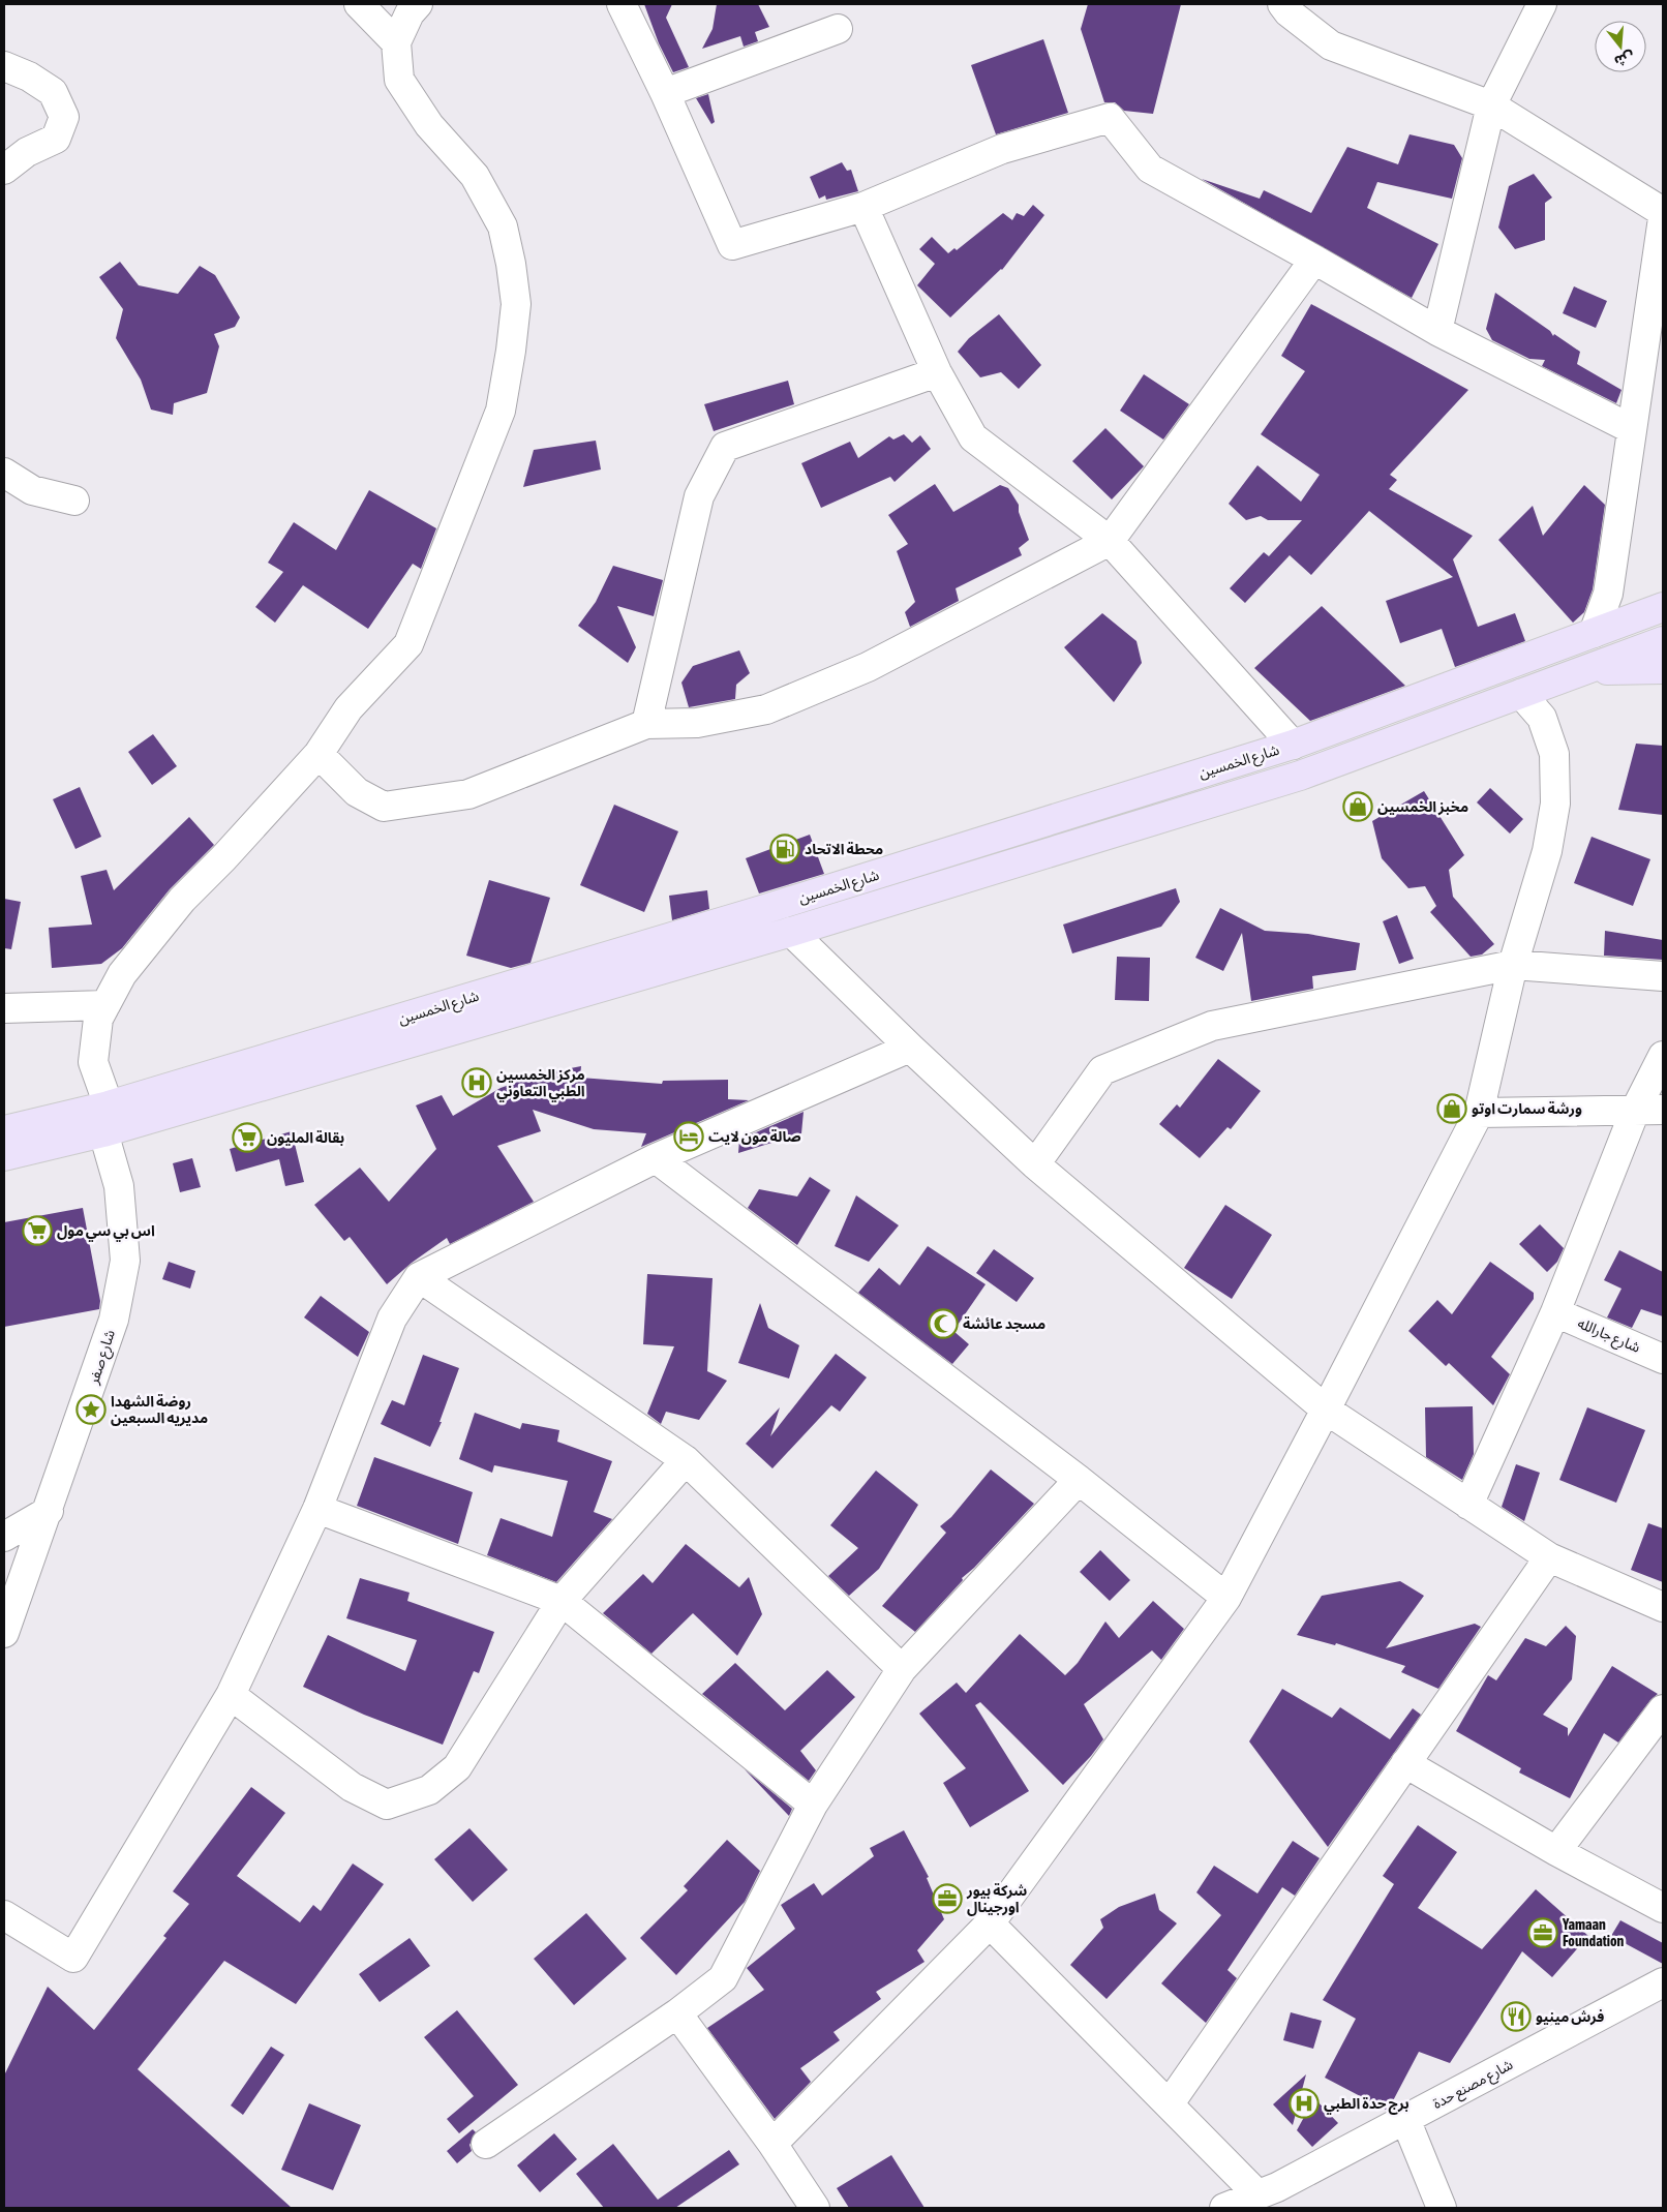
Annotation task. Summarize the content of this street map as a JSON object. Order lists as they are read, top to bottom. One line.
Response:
{"streets":{"main road":["شارع الخمسين"],"street":["شارع جارالله","شارع صفر","شارع مصنع حدة"]},"crossings":[["شارع الخمسين","شارع صفر"]],"places":{"shop":["مخبز الخمسين","ورشة سمارت اوتو"],"fuel station":["محطة الاتحاد"],"hospital":["مركز الخمسين الطبي التعاوني","برج حدة الطبي"],"hotel":["صالة مون لايت"],"supermarket":["بقالة المليون","اس بي سي مول"],"mosque":["مسجد عائشة"],"place":["روضة الشهدا مديريه السبعين"],"office":["شركة بيور اورجينال","Yamaan Foundation"],"restaurant":["فرش مينيو"]},"north":"bottom"}
